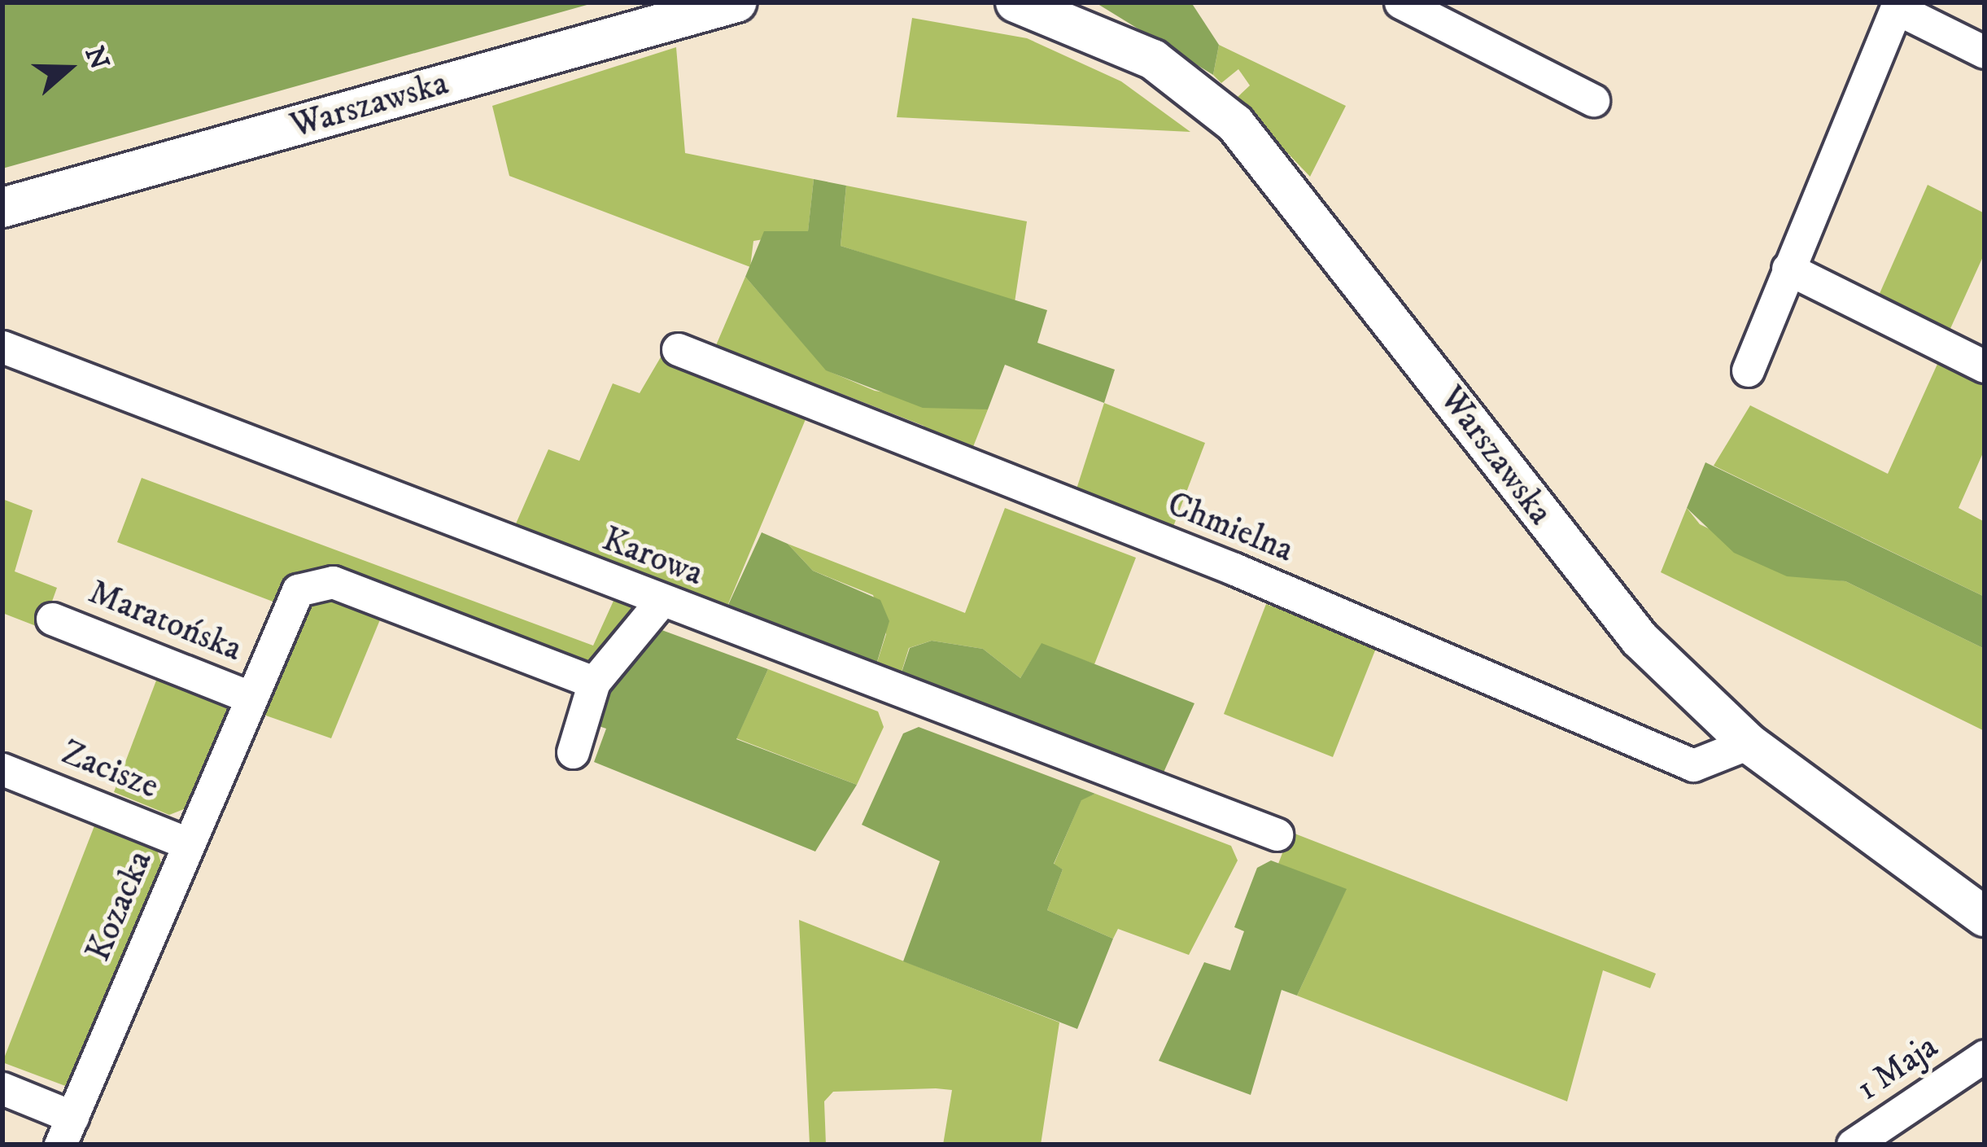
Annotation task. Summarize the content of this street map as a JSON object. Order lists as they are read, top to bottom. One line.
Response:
{"streets":{"main road":["Warszawska"],"street":["Chmielna","Karowa","Maratońska","Zacisze","Kozacka","1 Maja"]},"crossings":[["Warszawska","Chmielna"],["Maratońska","Kozacka"],["Zacisze","Kozacka"]],"north":"right"}
